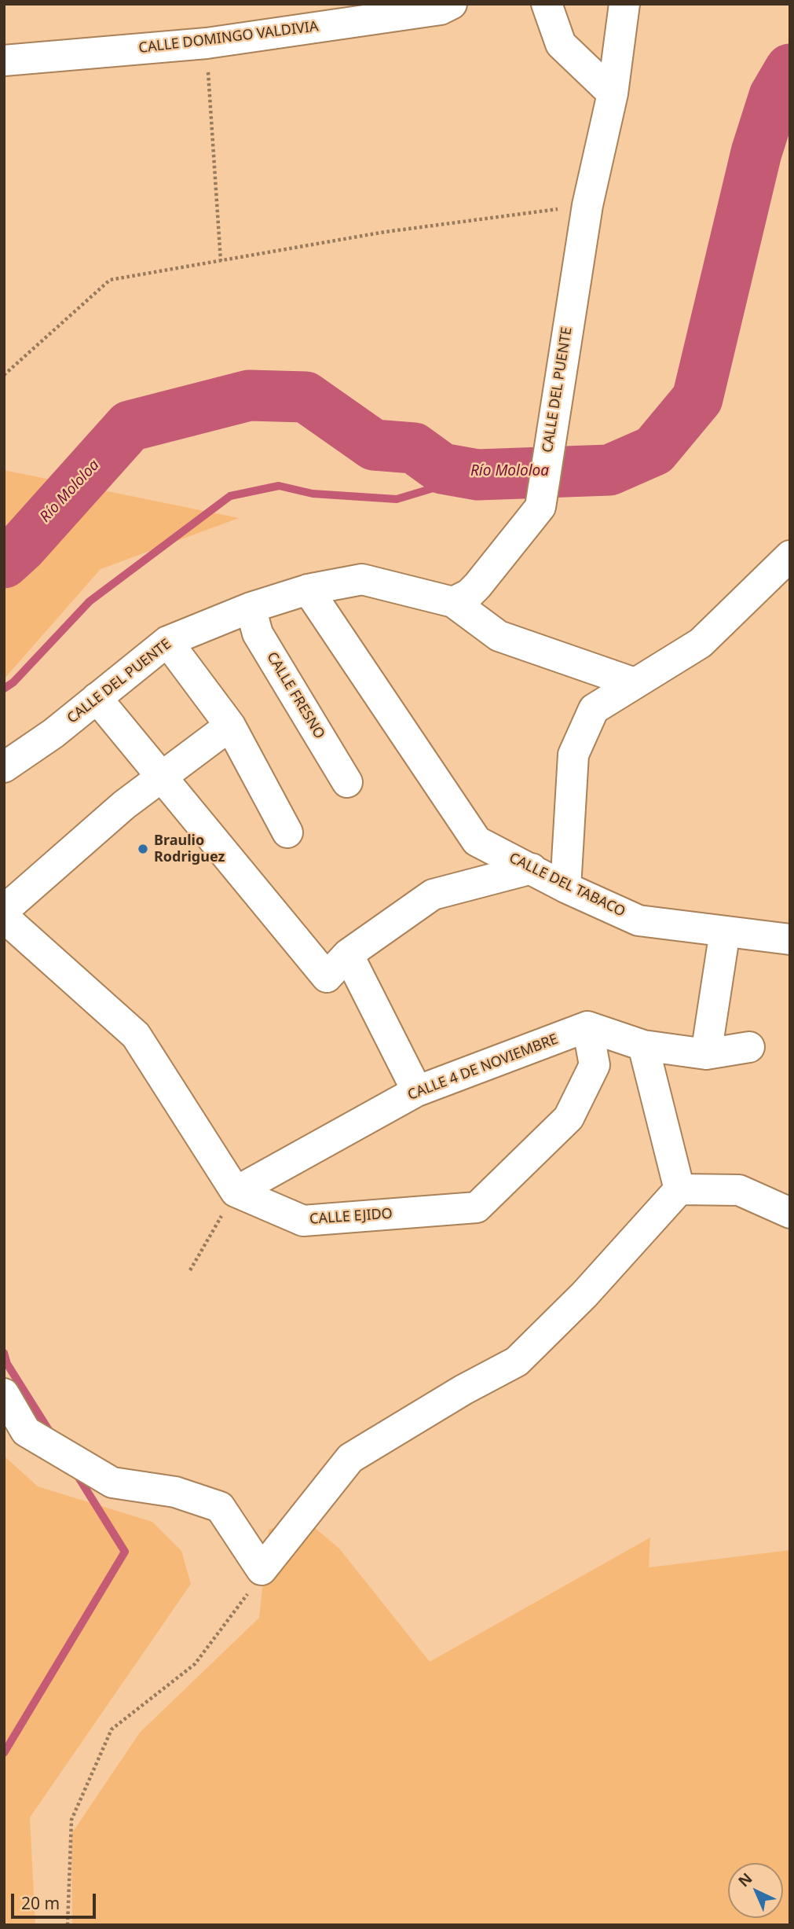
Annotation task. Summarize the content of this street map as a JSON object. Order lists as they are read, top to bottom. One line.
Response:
{"streets":{"street":["CALLE DOMINGO VALDIVIA","CALLE DEL PUENTE","CALLE FRESNO","CALLE DEL TABACO","CALLE 4 DE NOVIEMBRE","CALLE EJIDO"]},"crossings":[["CALLE DEL PUENTE","CALLE FRESNO"],["CALLE DEL PUENTE","CALLE DEL TABACO"],["CALLE 4 DE NOVIEMBRE","CALLE EJIDO"]],"water":["Río Mololoa"],"places":["Braulio Rodriguez"],"scale_bar":"20 m","north":"top left"}
